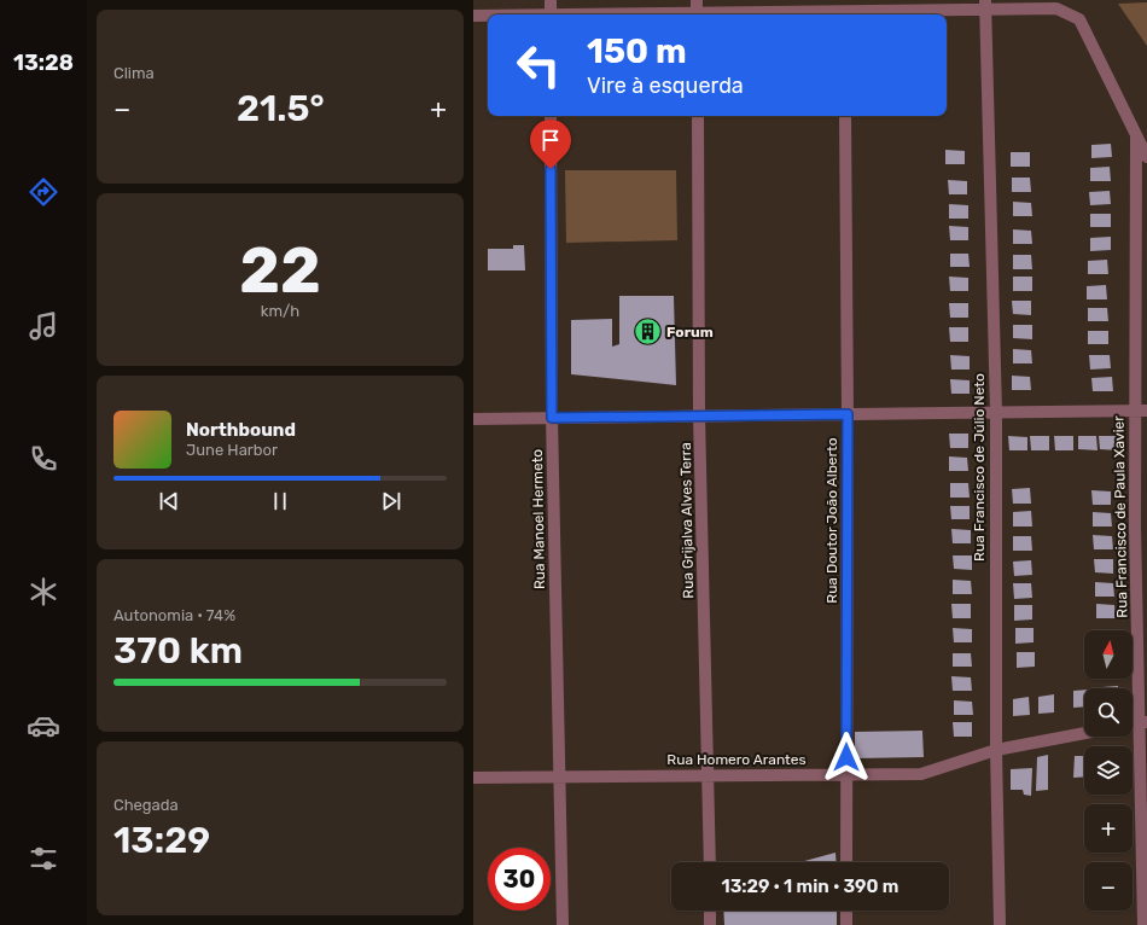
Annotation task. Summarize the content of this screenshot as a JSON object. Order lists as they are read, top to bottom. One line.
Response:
{"streets":{"street":["Rua Francisco de Júlio Neto","Rua Francisco de Paula Xavier","Rua Manoel Hermeto","Rua Grijalva Alves Terra","Rua Doutor João Alberto","Rua Homero Arantes"]},"crossings":[["Rua Francisco de Júlio Neto","Rua Homero Arantes"],["Rua Manoel Hermeto","Rua Homero Arantes"],["Rua Grijalva Alves Terra","Rua Homero Arantes"],["Rua Doutor João Alberto","Rua Homero Arantes"]],"places":{"building":["Forum"]},"north":"top","page":{"tabs":"13:28","tile":["Clima",["22","km/h"],["Autonomia · 74%","370 km"],["Chegada","13:29"]],"turn":["150 m","Vire à esquerda"],"heat":["−","21.5°","+"],"song":["Northbound","June Harbor"],"map_buttons":["+","−"],"limit":"30","trip":"13:29 · 1 min · 390 m"}}
